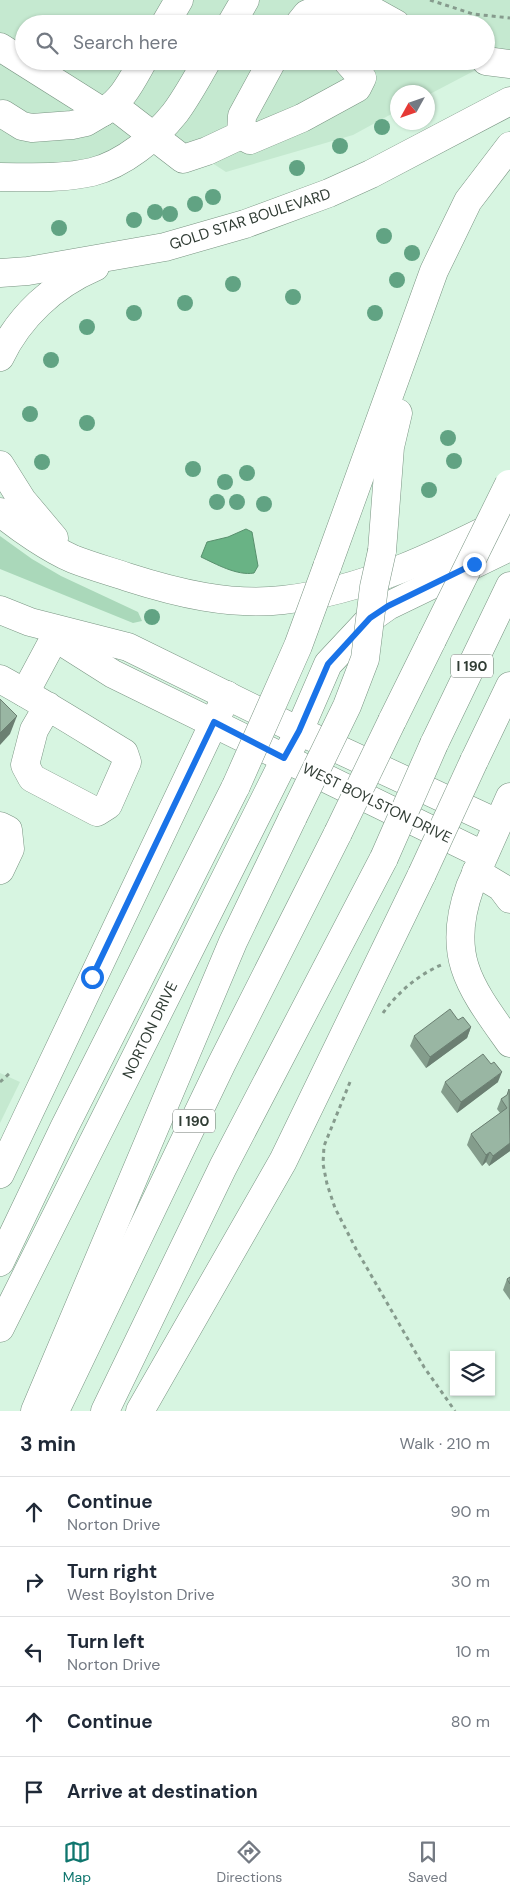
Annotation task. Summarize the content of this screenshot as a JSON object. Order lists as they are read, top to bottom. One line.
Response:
{"streets":{"main road":["GOLD STAR BOULEVARD","I 190","WEST BOYLSTON DRIVE","NORTON DRIVE"]},"crossings":[["WEST BOYLSTON DRIVE","NORTON DRIVE"]],"north":"bottom left","page":{"search":"Search here","heading":["3 min","Walk · 210 m"],"list":[["Continue","Norton Drive","90 m"],["Turn right","West Boylston Drive","30 m"],["Turn left","Norton Drive","10 m"],["Continue","80 m"],"Arrive at destination"],"nav":["Map","Directions","Saved"]}}
